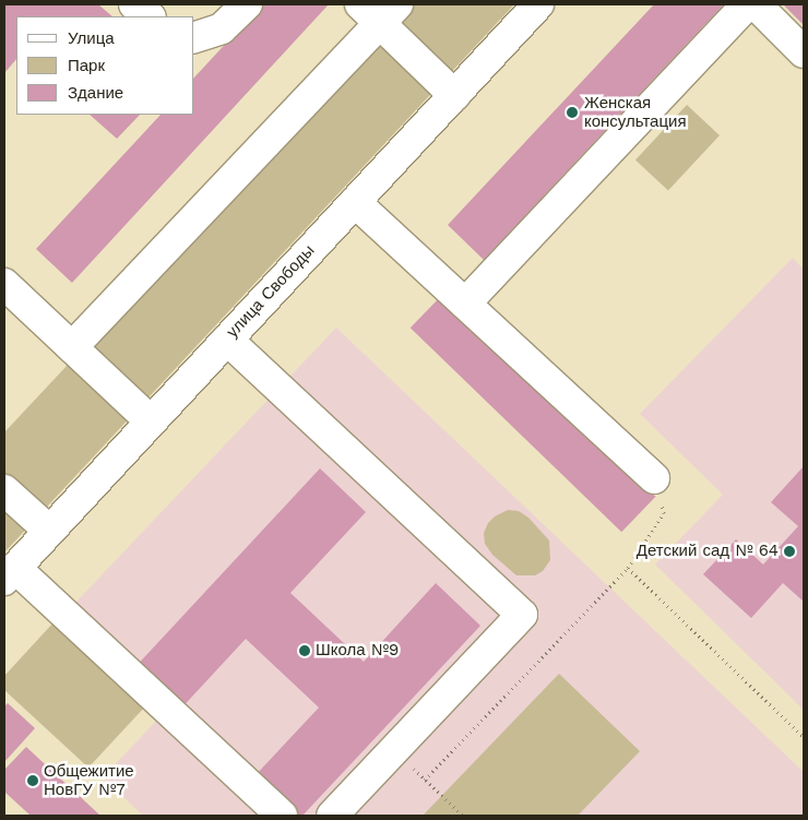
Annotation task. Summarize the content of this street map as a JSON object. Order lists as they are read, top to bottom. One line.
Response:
{"streets":{"street":["улица Свободы"]},"places":["Женская консультация","Детский сад № 64","Школа №9","Общежитие НовГУ №7"],"legend":["Улица","Парк","Здание"]}
